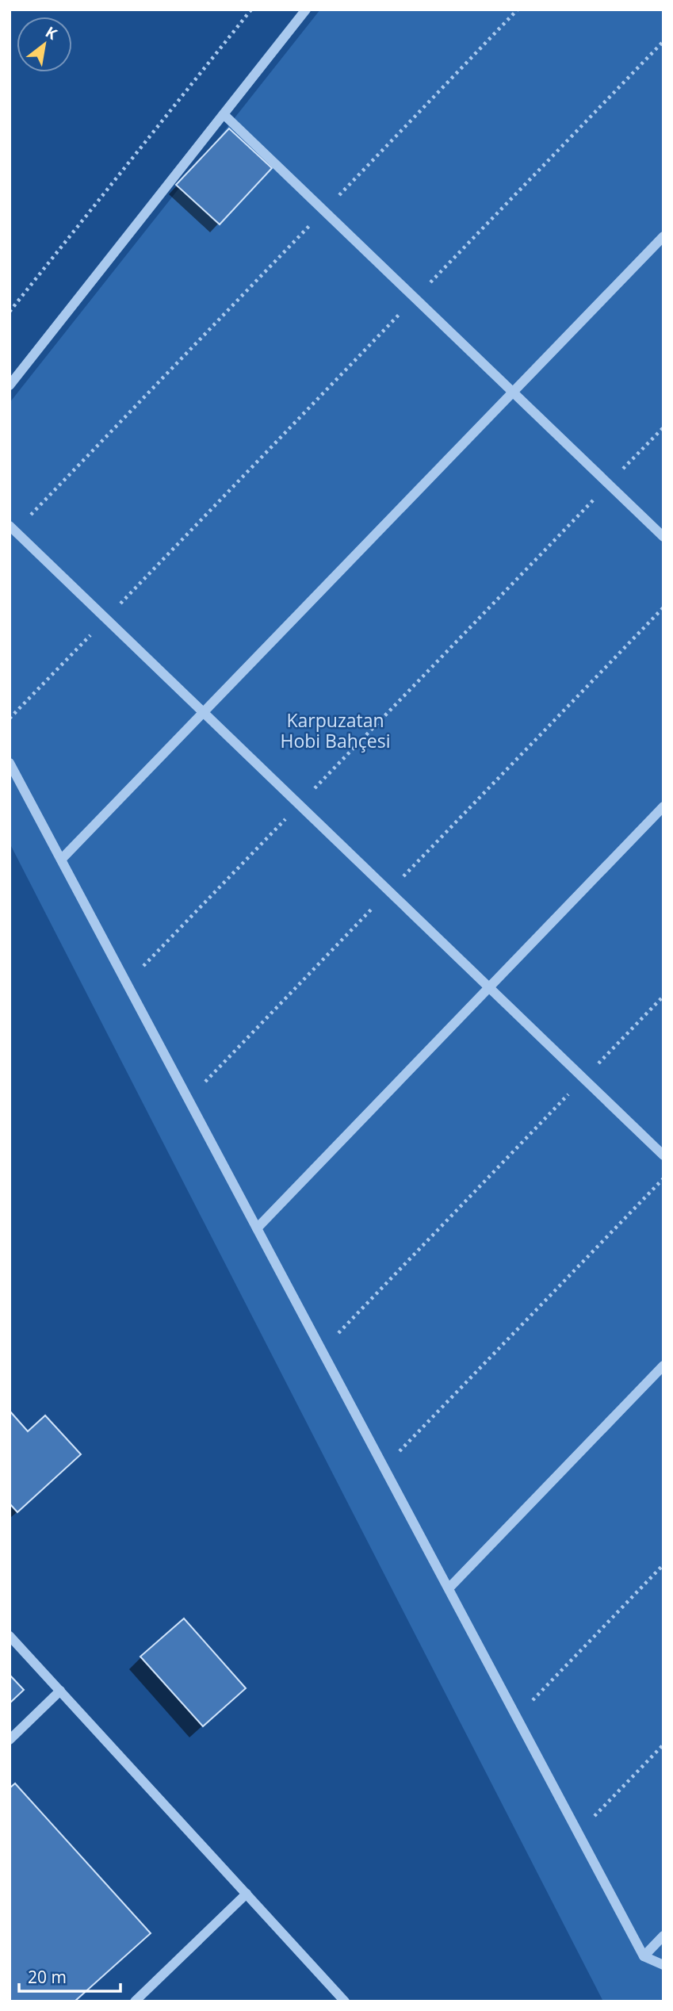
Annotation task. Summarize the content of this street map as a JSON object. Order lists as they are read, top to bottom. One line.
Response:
{"parks":["Karpuzatan Hobi Bahçesi"],"scale_bar":"20 m","north":"top right"}
